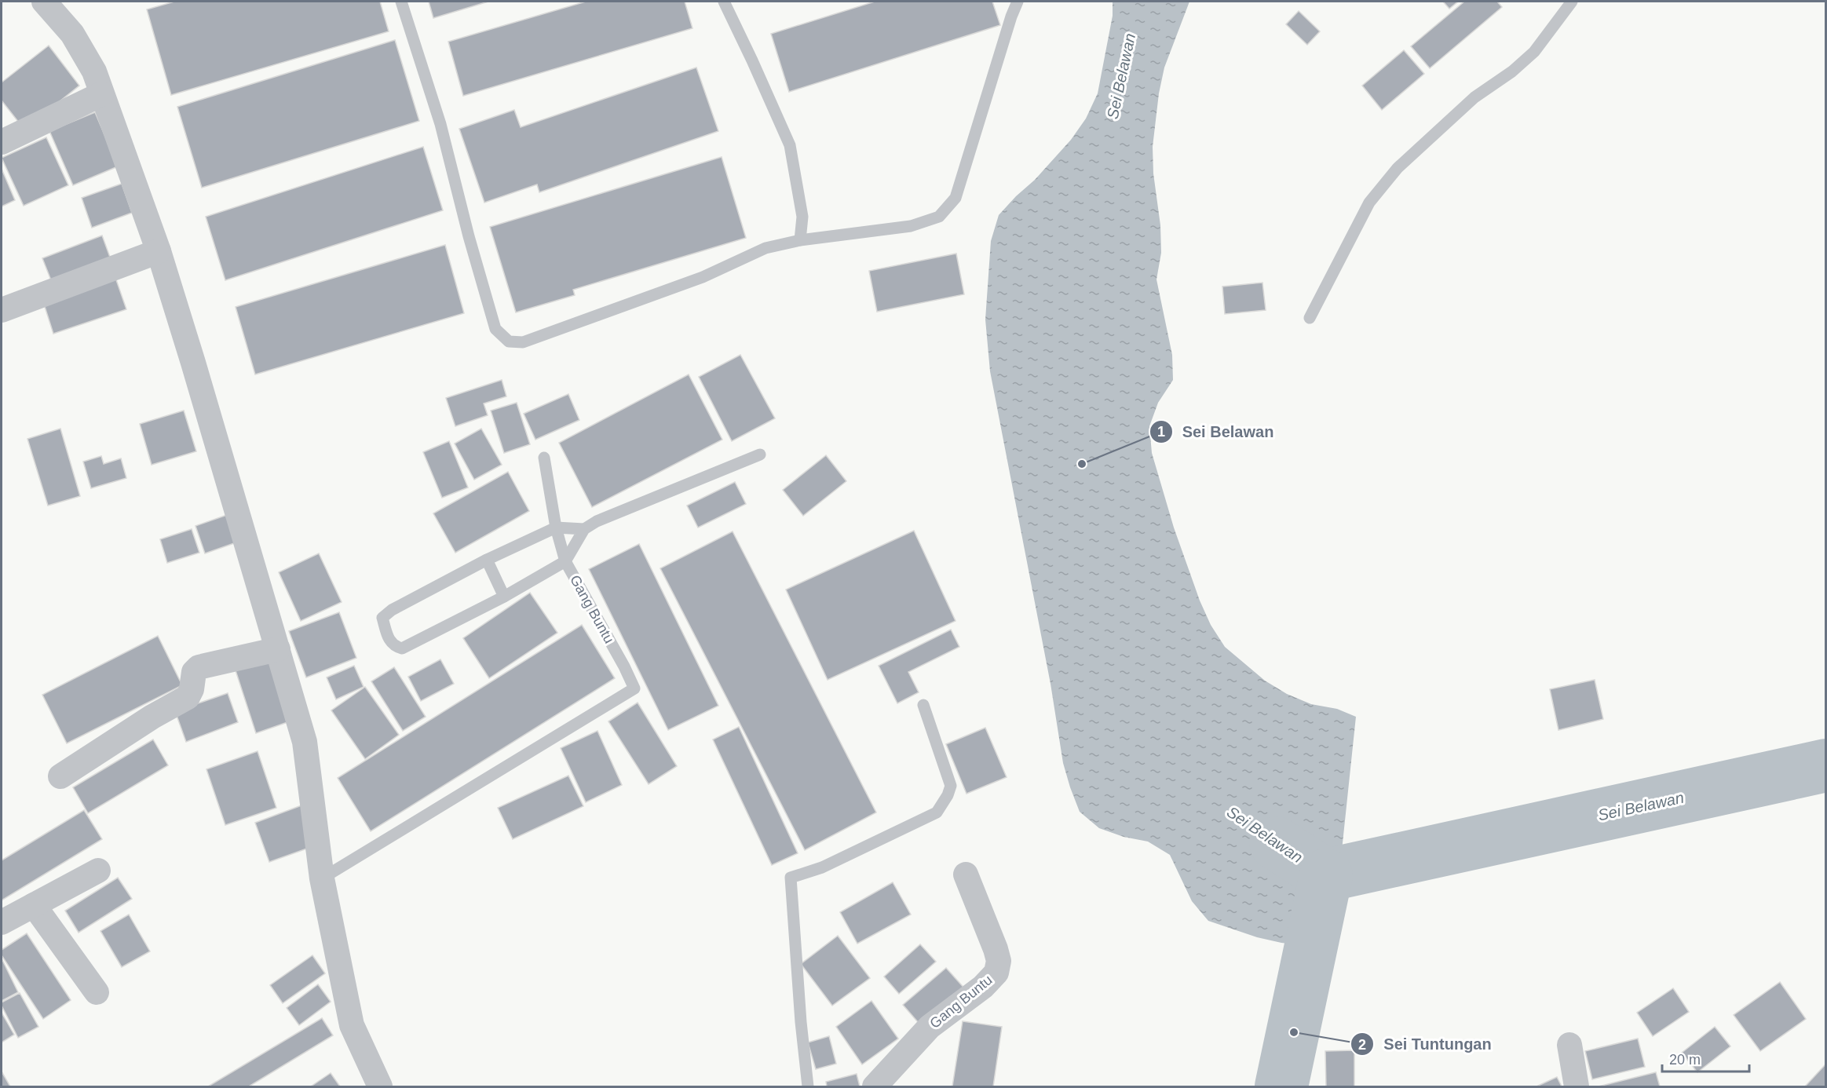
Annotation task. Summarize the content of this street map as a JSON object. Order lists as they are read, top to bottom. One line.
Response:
{"streets":{"street":["Gang Buntu"]},"water":["Sei Belawan"],"places":["Sei Belawan","Sei Tuntungan"],"scale_bar":"20 m"}
